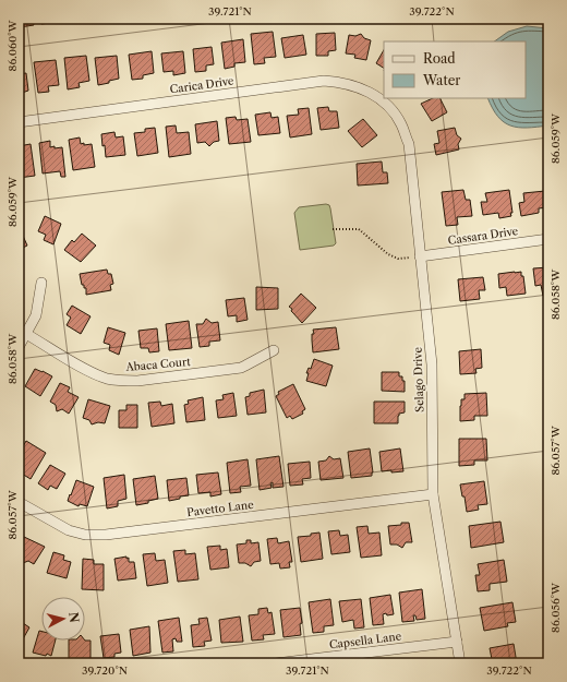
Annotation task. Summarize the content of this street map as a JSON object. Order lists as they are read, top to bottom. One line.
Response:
{"streets":{"street":["Carica Drive","Cassara Drive","Abaca Court","Selago Drive","Pavetto Lane","Capsella Lane"]},"crossings":[["Carica Drive","Selago Drive"],["Cassara Drive","Selago Drive"],["Selago Drive","Pavetto Lane"],["Selago Drive","Capsella Lane"]],"legend":["Road","Water"],"north":"right","coordinates":["39.721°N","39.722°N","86.060°W","86.059°W","86.058°W","86.057°W","86.056°W","39.720°N"]}
